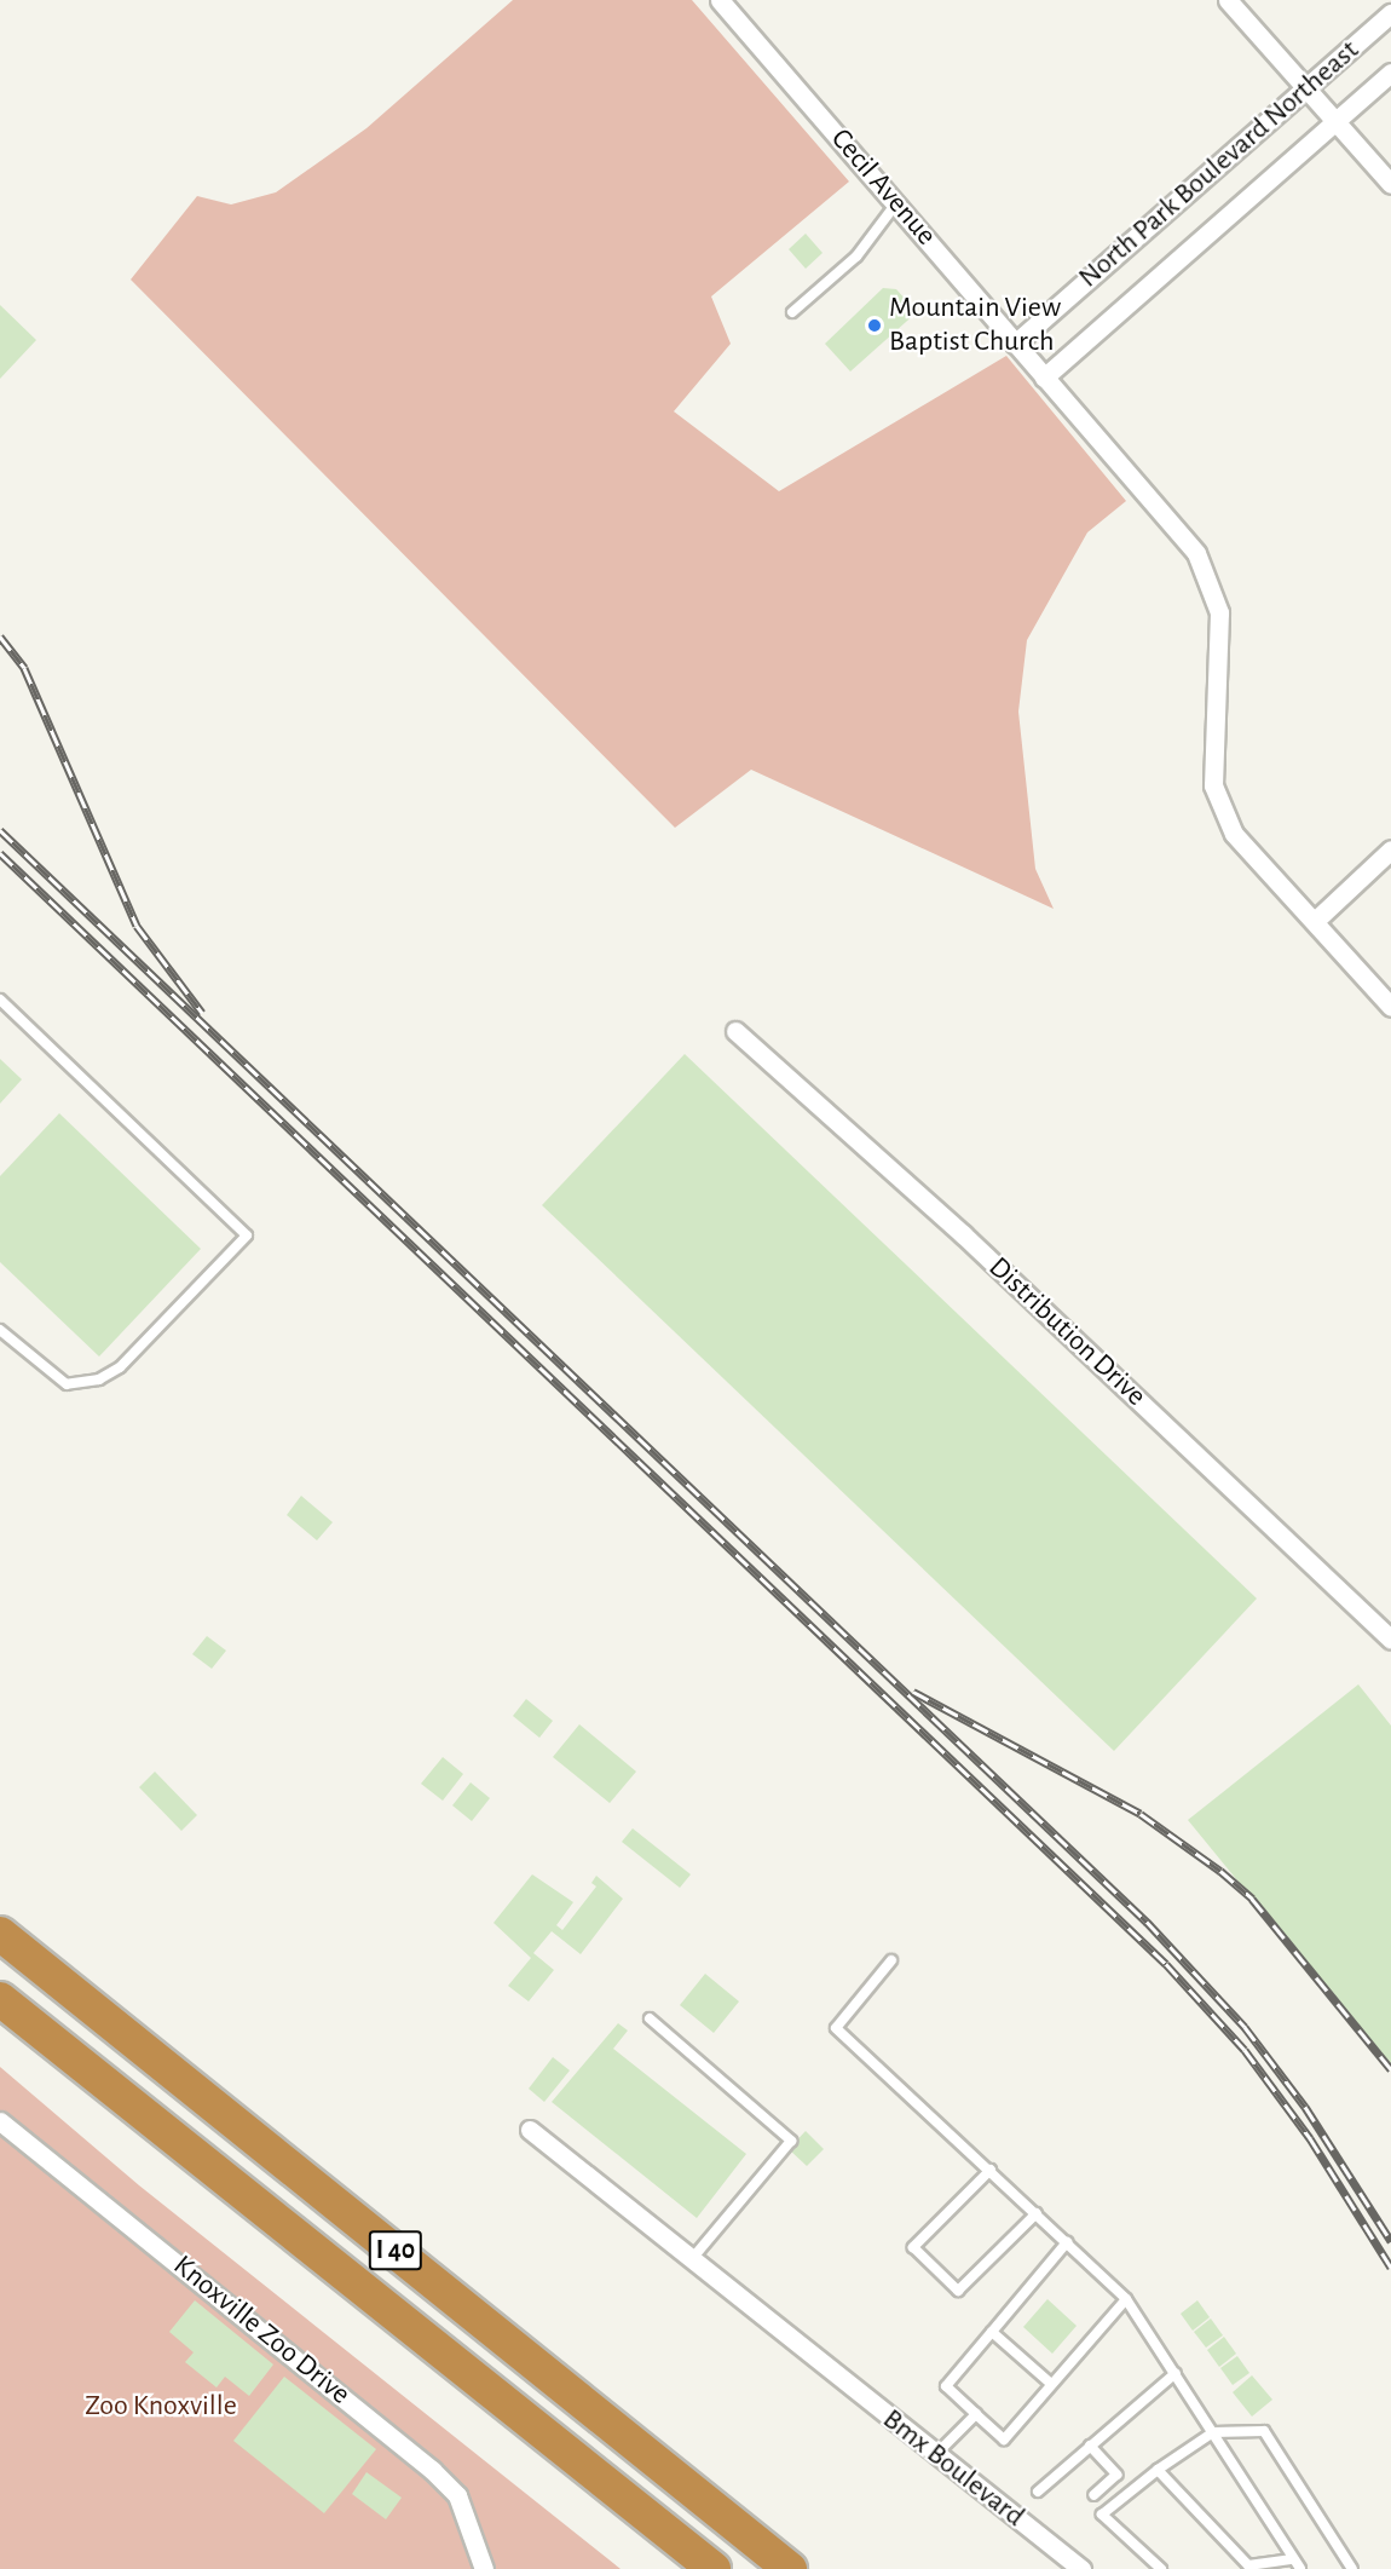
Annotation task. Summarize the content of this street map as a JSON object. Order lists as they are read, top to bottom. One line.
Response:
{"streets":{"highway":["I 40"],"street":["North Park Boulevard Northeast","Cecil Avenue","Distribution Drive","Knoxville Zoo Drive","Bmx Boulevard"]},"crossings":[["North Park Boulevard Northeast","Cecil Avenue"]],"parks":["Zoo Knoxville"],"places":["Mountain View Baptist Church"]}
